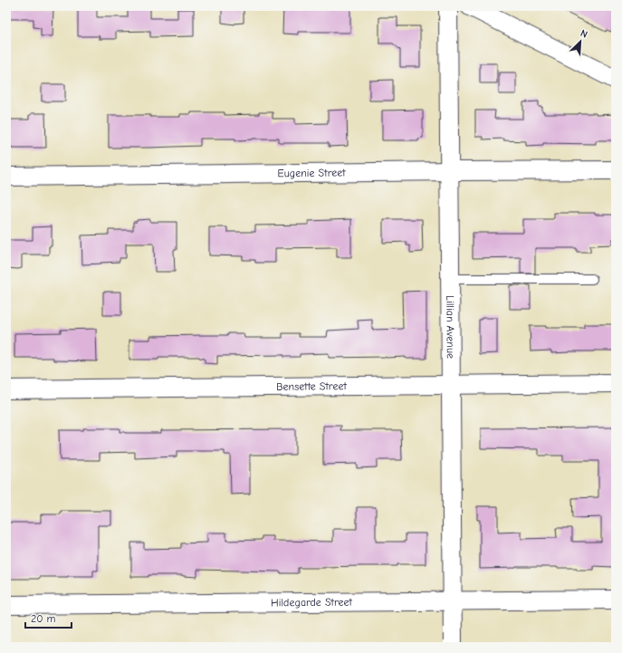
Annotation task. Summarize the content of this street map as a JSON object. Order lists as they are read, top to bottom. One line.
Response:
{"streets":{"street":["Eugenie Street","Lillian Avenue","Bensette Street","Hildegarde Street"]},"crossings":[["Eugenie Street","Lillian Avenue"],["Lillian Avenue","Bensette Street"],["Lillian Avenue","Hildegarde Street"]],"scale_bar":"20 m","north":"top right"}
